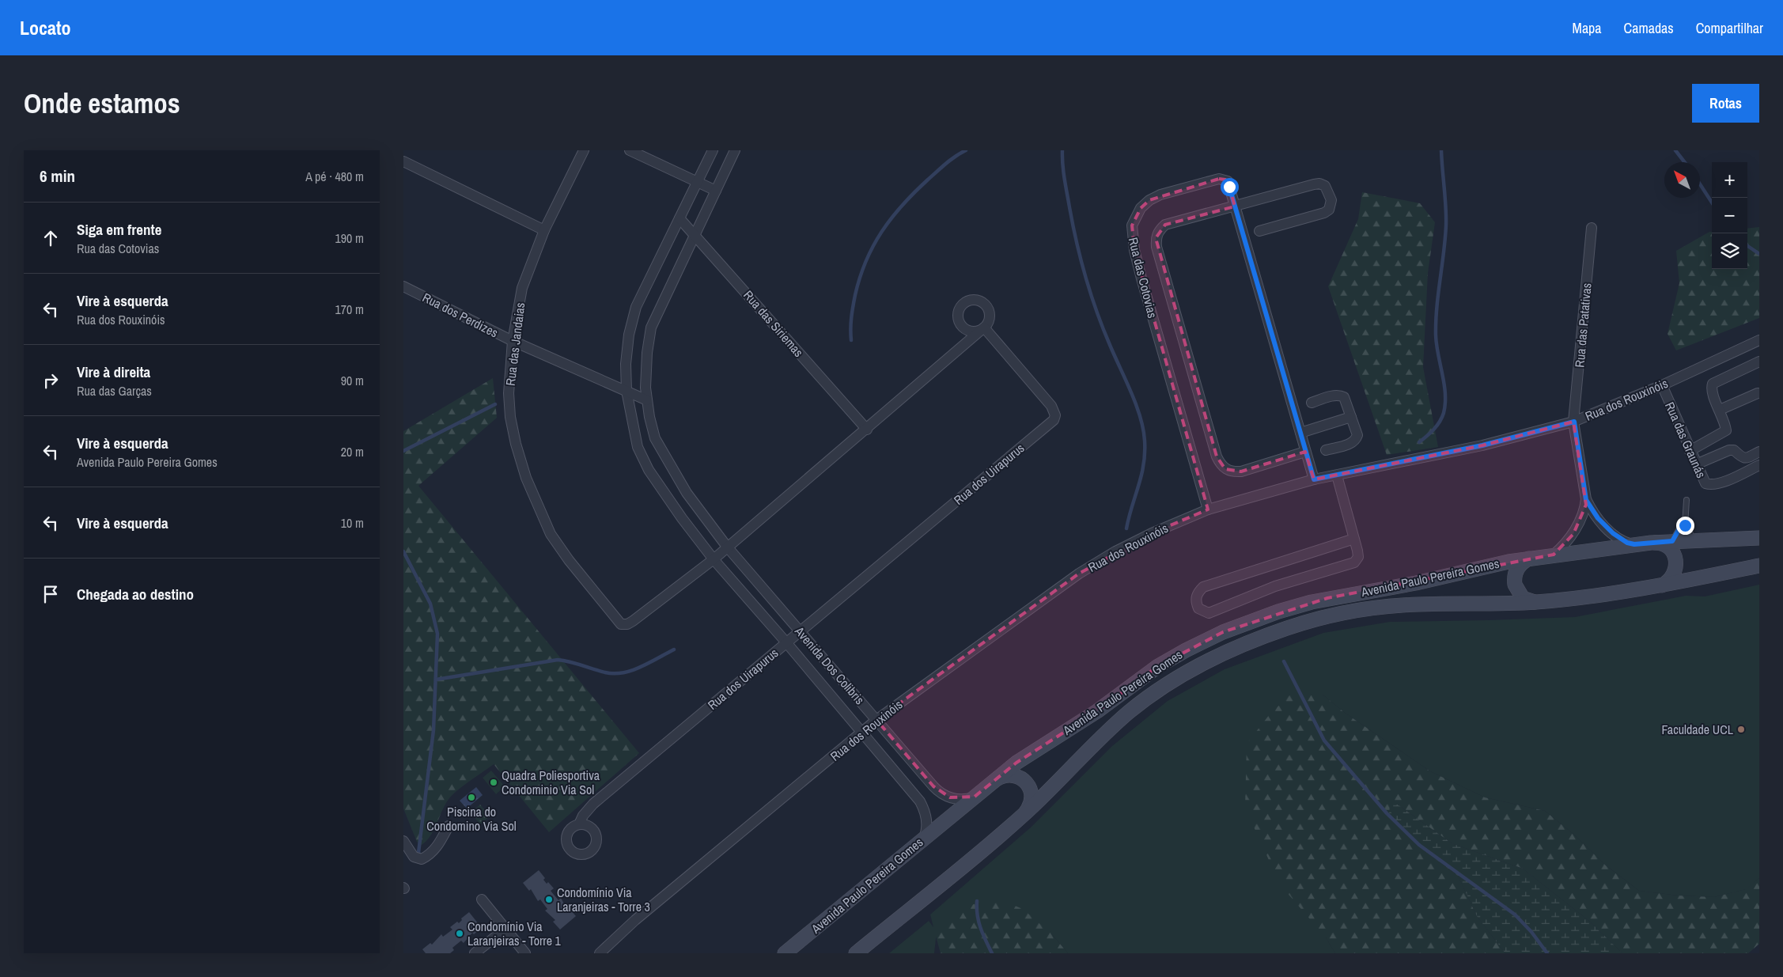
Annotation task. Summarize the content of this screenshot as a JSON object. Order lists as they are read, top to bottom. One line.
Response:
{"streets":{"main road":["Avenida Paulo Pereira Gomes"],"street":["Rua das Cotovias","Rua dos Perdizes","Rua das Siriemas","Rua das Patativas","Rua das Jandaias","Rua dos Rouxinóis","Rua das Graunás","Rua dos Uirapurus","Avenida Dos Colibris"]},"crossings":[["Rua das Cotovias","Rua dos Rouxinóis"],["Rua dos Perdizes","Rua das Jandaias"],["Rua dos Perdizes","Avenida Dos Colibris"],["Rua das Siriemas","Rua dos Uirapurus"],["Rua das Siriemas","Avenida Dos Colibris"],["Rua das Patativas","Rua dos Rouxinóis"],["Rua das Jandaias","Rua dos Uirapurus"],["Rua das Jandaias","Avenida Dos Colibris"],["Rua dos Rouxinóis","Rua das Graunás"],["Rua dos Rouxinóis","Avenida Dos Colibris"],["Rua dos Uirapurus","Avenida Dos Colibris"],["Avenida Paulo Pereira Gomes","Avenida Dos Colibris"]],"places":["Faculdade UCL","Quadra Poliesportiva Condominio Via Sol","Piscina do Condomino Via Sol","Condomínio Via Laranjeiras - Torre 3","Condomínio Via Laranjeiras - Torre 1"],"north":"top left","page":{"header":"Locato","nav":["Mapa","Camadas","Compartilhar"],"buttons":"Rotas","title":"Onde estamos","heading":["6 min","A pé · 480 m"],"map_buttons":["+","−"],"list":[["Siga em frente","Rua das Cotovias","190 m"],["Vire à esquerda","Rua dos Rouxinóis","170 m"],["Vire à direita","Rua das Garças","90 m"],["Vire à esquerda","Avenida Paulo Pereira Gomes","20 m"],["Vire à esquerda","10 m"],"Chegada ao destino"]}}
